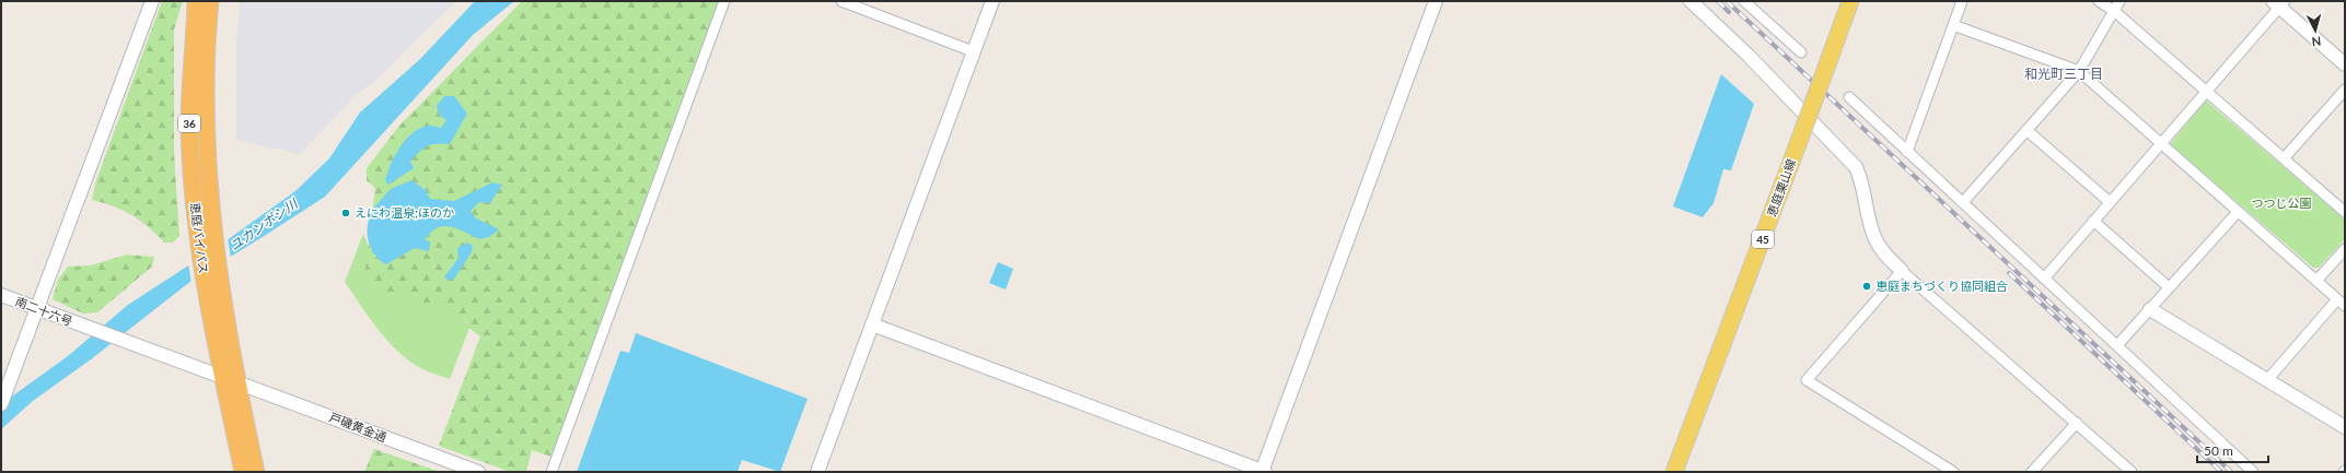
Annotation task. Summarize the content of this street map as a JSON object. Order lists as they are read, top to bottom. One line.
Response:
{"streets":{"highway":["36","恵庭バイパス"],"main road":["恵庭栗山線","45"],"street":["南二十六号","戸磯黄金通"]},"crossings":[["恵庭バイパス","戸磯黄金通"],["南二十六号","戸磯黄金通"]],"districts":["和光町三丁目"],"water":["ユカンボシ川"],"parks":["つつじ公園"],"places":["えにわ温泉;ほのか","恵庭まちづくり協同組合"],"scale_bar":"50 m","north":"bottom"}
